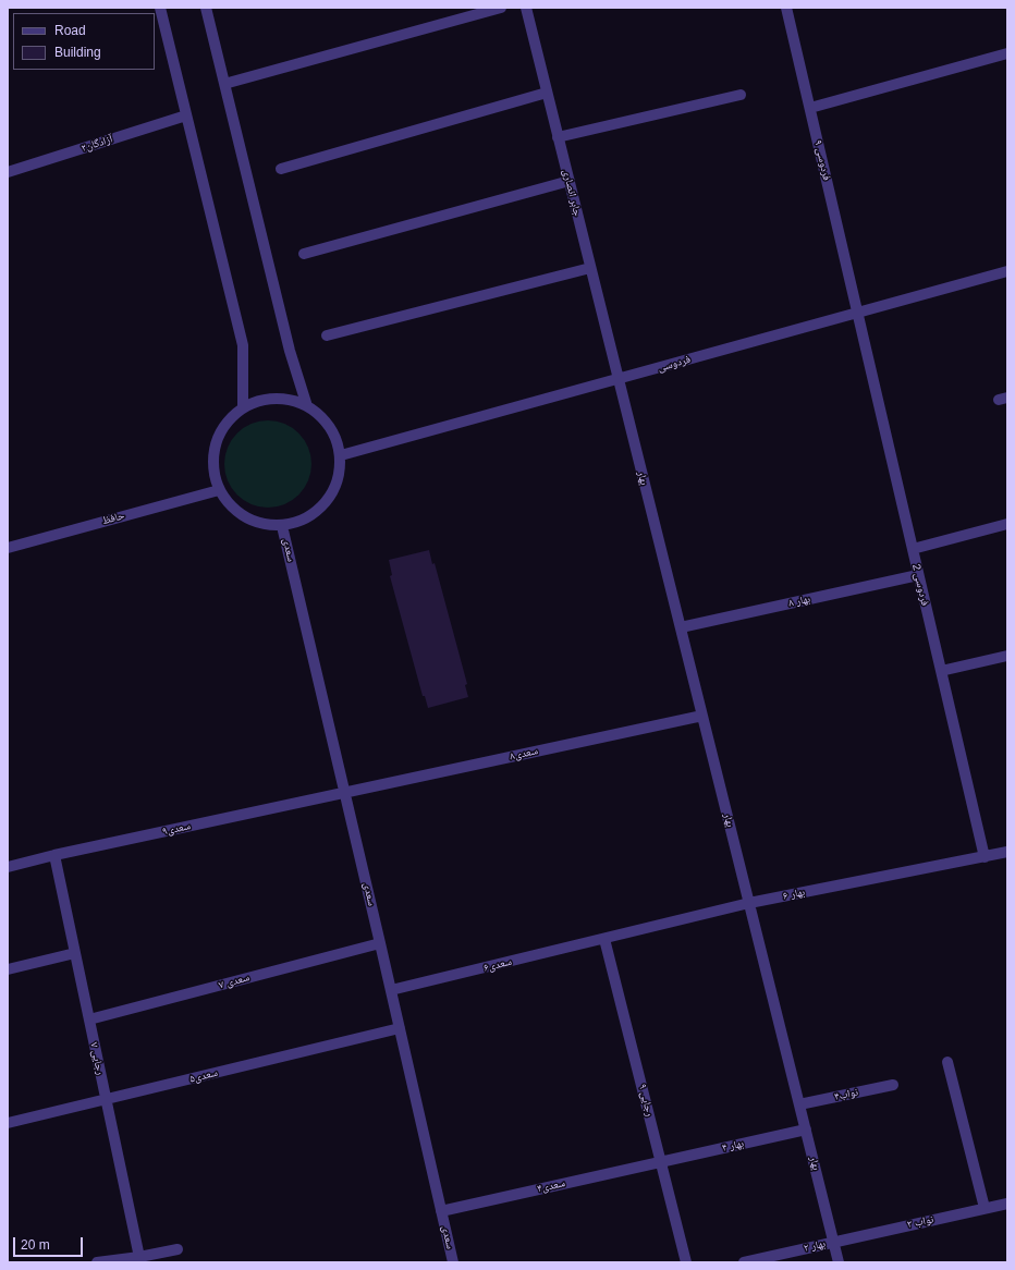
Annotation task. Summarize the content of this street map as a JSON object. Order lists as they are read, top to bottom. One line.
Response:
{"streets":{"street":["آزادگان۲","فردوسی ۹","جابر انصاری","فردوسی","بهار","حافظ","سعدی","فردوسی 2","بهار ۸","سعدی۸","سعدی۹","بهار ۶","سعدی۶","سعدی ۷","رجایی ۷","سعدی۵","نواب۴","رجایی ۹","بهار ۴","سعدی۴","نواب ۲","بهار ۲"]},"crossings":[["فردوسی ۹","فردوسی"],["فردوسی ۹","فردوسی 2"],["جابر انصاری","فردوسی"],["جابر انصاری","بهار"],["فردوسی","بهار"],["فردوسی","حافظ"],["فردوسی","سعدی"],["فردوسی","فردوسی 2"],["بهار","بهار ۸"],["بهار","سعدی۸"],["بهار","بهار ۶"],["بهار","نواب۴"],["بهار","بهار ۴"],["بهار","نواب ۲"],["بهار","بهار ۲"],["حافظ","سعدی"],["سعدی","سعدی۸"],["سعدی","سعدی۹"],["سعدی","سعدی۶"],["سعدی","سعدی ۷"],["سعدی","سعدی۵"],["سعدی","سعدی۴"],["فردوسی 2","بهار ۸"],["فردوسی 2","بهار ۶"],["سعدی۸","سعدی۹"],["سعدی۹","رجایی ۷"],["بهار ۶","سعدی۶"],["بهار ۶","رجایی ۹"],["سعدی۶","رجایی ۹"],["سعدی ۷","رجایی ۷"],["رجایی ۷","سعدی۵"],["رجایی ۹","بهار ۴"],["رجایی ۹","سعدی۴"],["بهار ۴","سعدی۴"],["نواب ۲","بهار ۲"]],"legend":["Road","Building"],"scale_bar":"20 m"}
